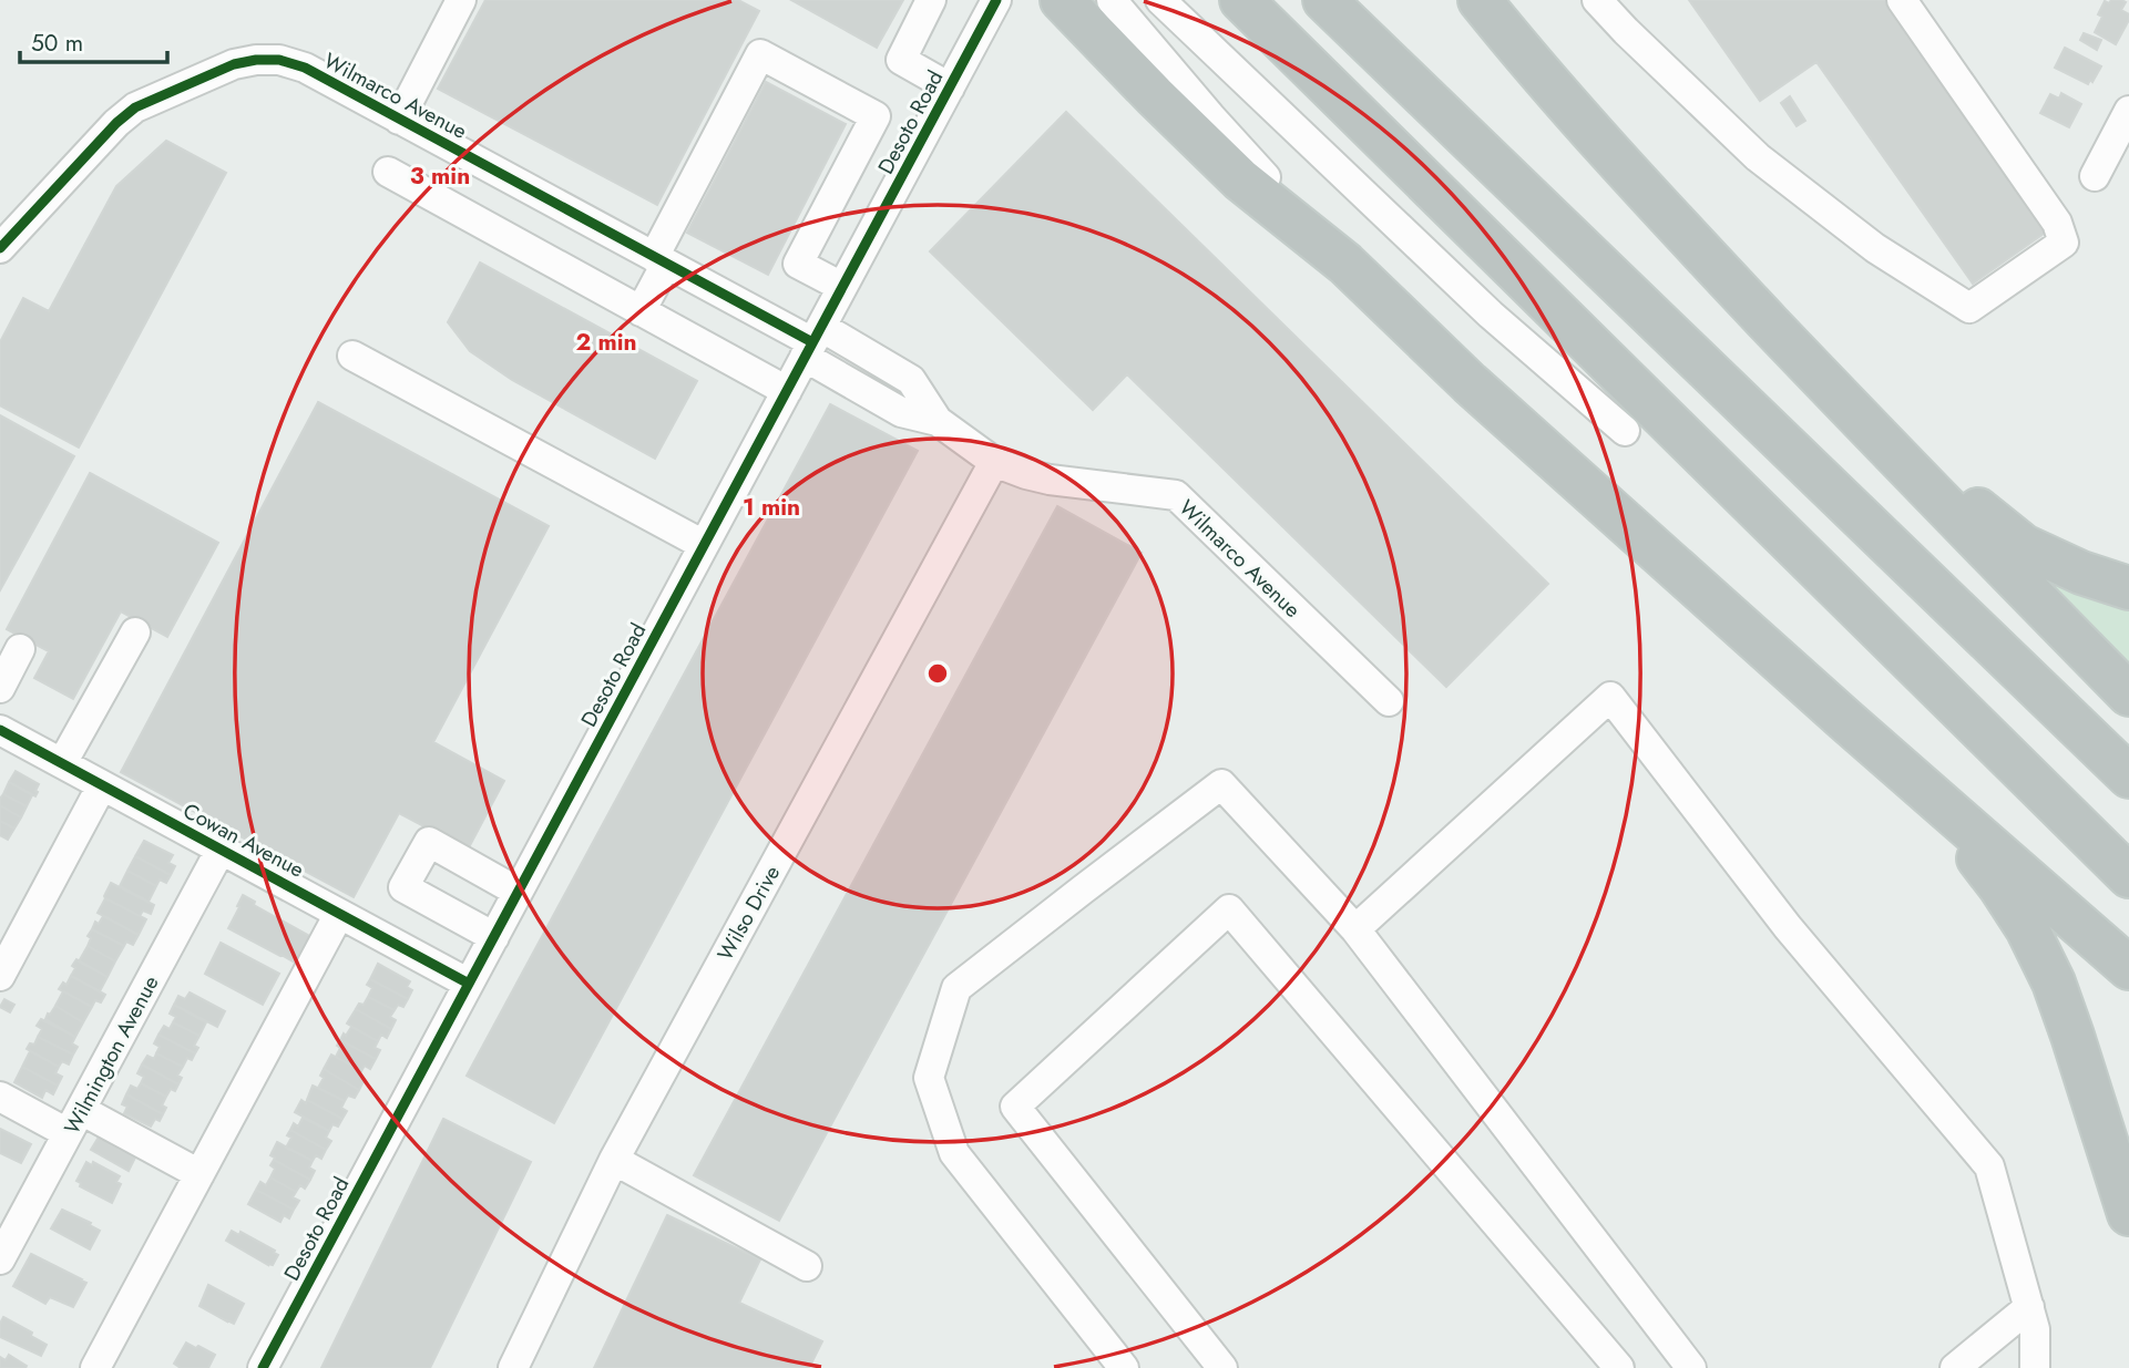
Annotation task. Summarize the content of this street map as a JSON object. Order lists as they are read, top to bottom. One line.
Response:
{"streets":{"street":["Wilmarco Avenue","Desoto Road","Cowan Avenue","Wilso Drive","Wilmington Avenue"]},"crossings":[["Wilmarco Avenue","Desoto Road"],["Wilmarco Avenue","Wilso Drive"],["Desoto Road","Cowan Avenue"],["Cowan Avenue","Wilmington Avenue"]],"scale_bar":"50 m","rings":["3 min","2 min","1 min"]}
